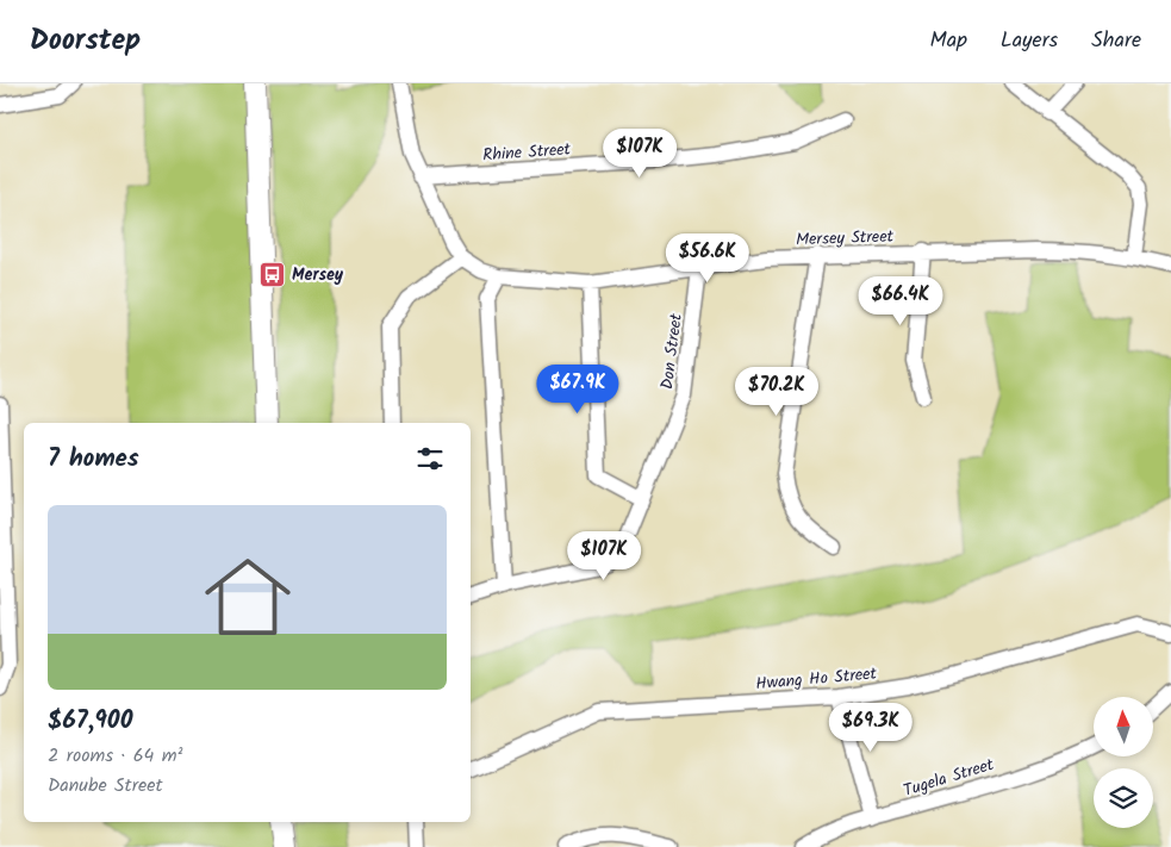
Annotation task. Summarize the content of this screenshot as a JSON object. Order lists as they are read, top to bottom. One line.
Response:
{"streets":{"street":["Rhine Street","Mersey Street","Don Street","Hwang Ho Street","Tugela Street"]},"crossings":[["Mersey Street","Don Street"]],"places":{"bus stop":["Mersey"]},"north":"top","page":{"header":"Doorstep","nav":["Map","Layers","Share"],"price":["$107K","$56.6K","$66.4K","$67.9K","$70.2K","$107K","$69.3K"],"heading":"7 homes","list":[{"name":"$67,900","note":"2 rooms · 64 m² · Danube Street"}]}}
